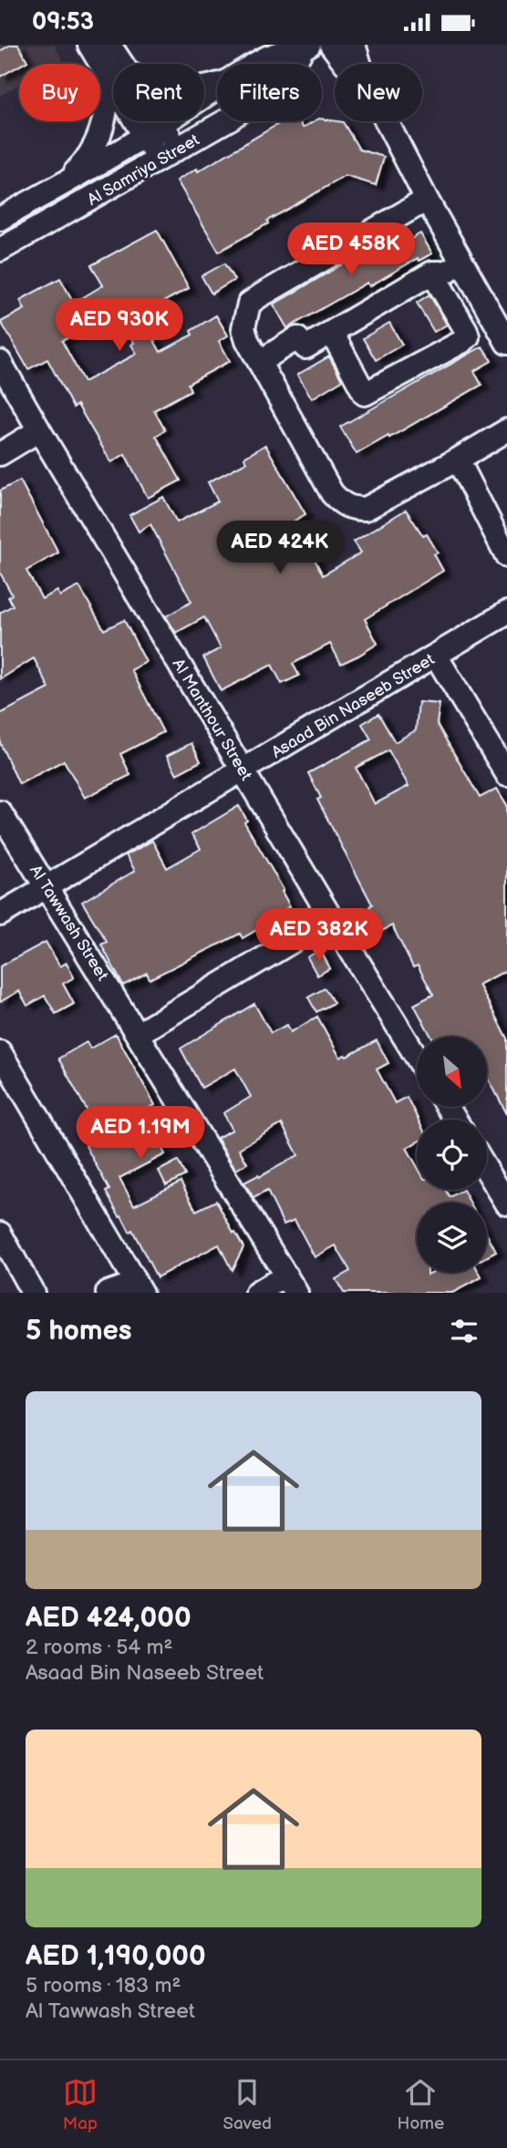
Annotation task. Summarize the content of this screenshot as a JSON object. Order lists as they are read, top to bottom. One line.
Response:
{"streets":{"street":["Al Samriya Street","Asaad Bin Naseeb Street","Al Manthour Street","Al Tawwash Street"]},"crossings":[["Asaad Bin Naseeb Street","Al Manthour Street"],["Asaad Bin Naseeb Street","Al Tawwash Street"]],"north":"bottom right","page":{"status":"09:53","chip":["Buy","Rent","Filters","New"],"price":["AED 458K","AED 930K","AED 424K","AED 382K","AED 1.19M"],"heading":"5 homes","list":[{"name":"AED 424,000","note":"2 rooms · 54 m² · Asaad Bin Naseeb Street"},{"name":"AED 1,190,000","note":"5 rooms · 183 m² · Al Tawwash Street"}],"tabs":["Map","Saved","Home"]}}
